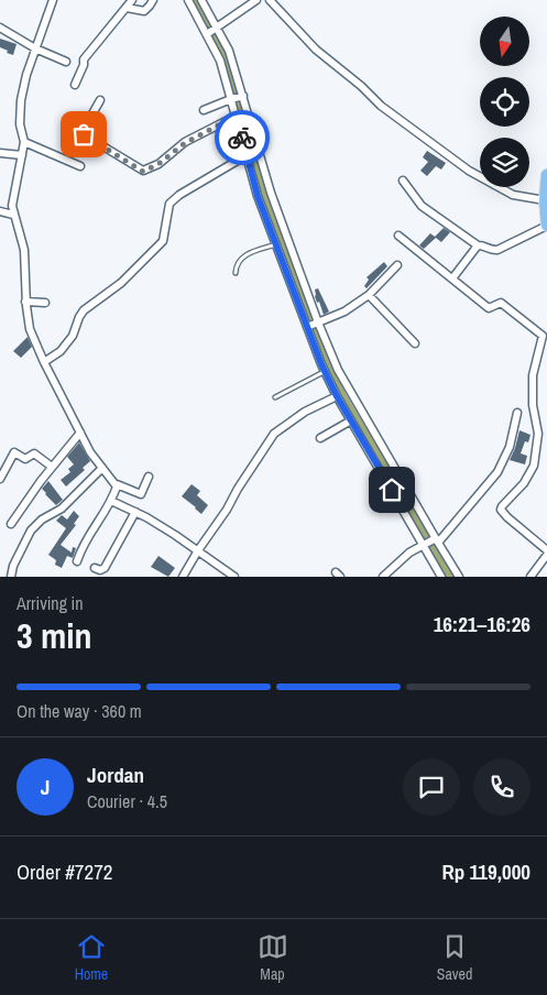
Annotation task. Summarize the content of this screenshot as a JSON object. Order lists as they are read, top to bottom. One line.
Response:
{"north":"bottom","page":{"heading":["3 min","Arriving in","16:21–16:26"],"panel":["Jordan","Courier · 4.5","Order #7272","Rp 119,000"],"bar":"On the way · 360 m","round":"J","tabs":["Home","Map","Saved"]}}
